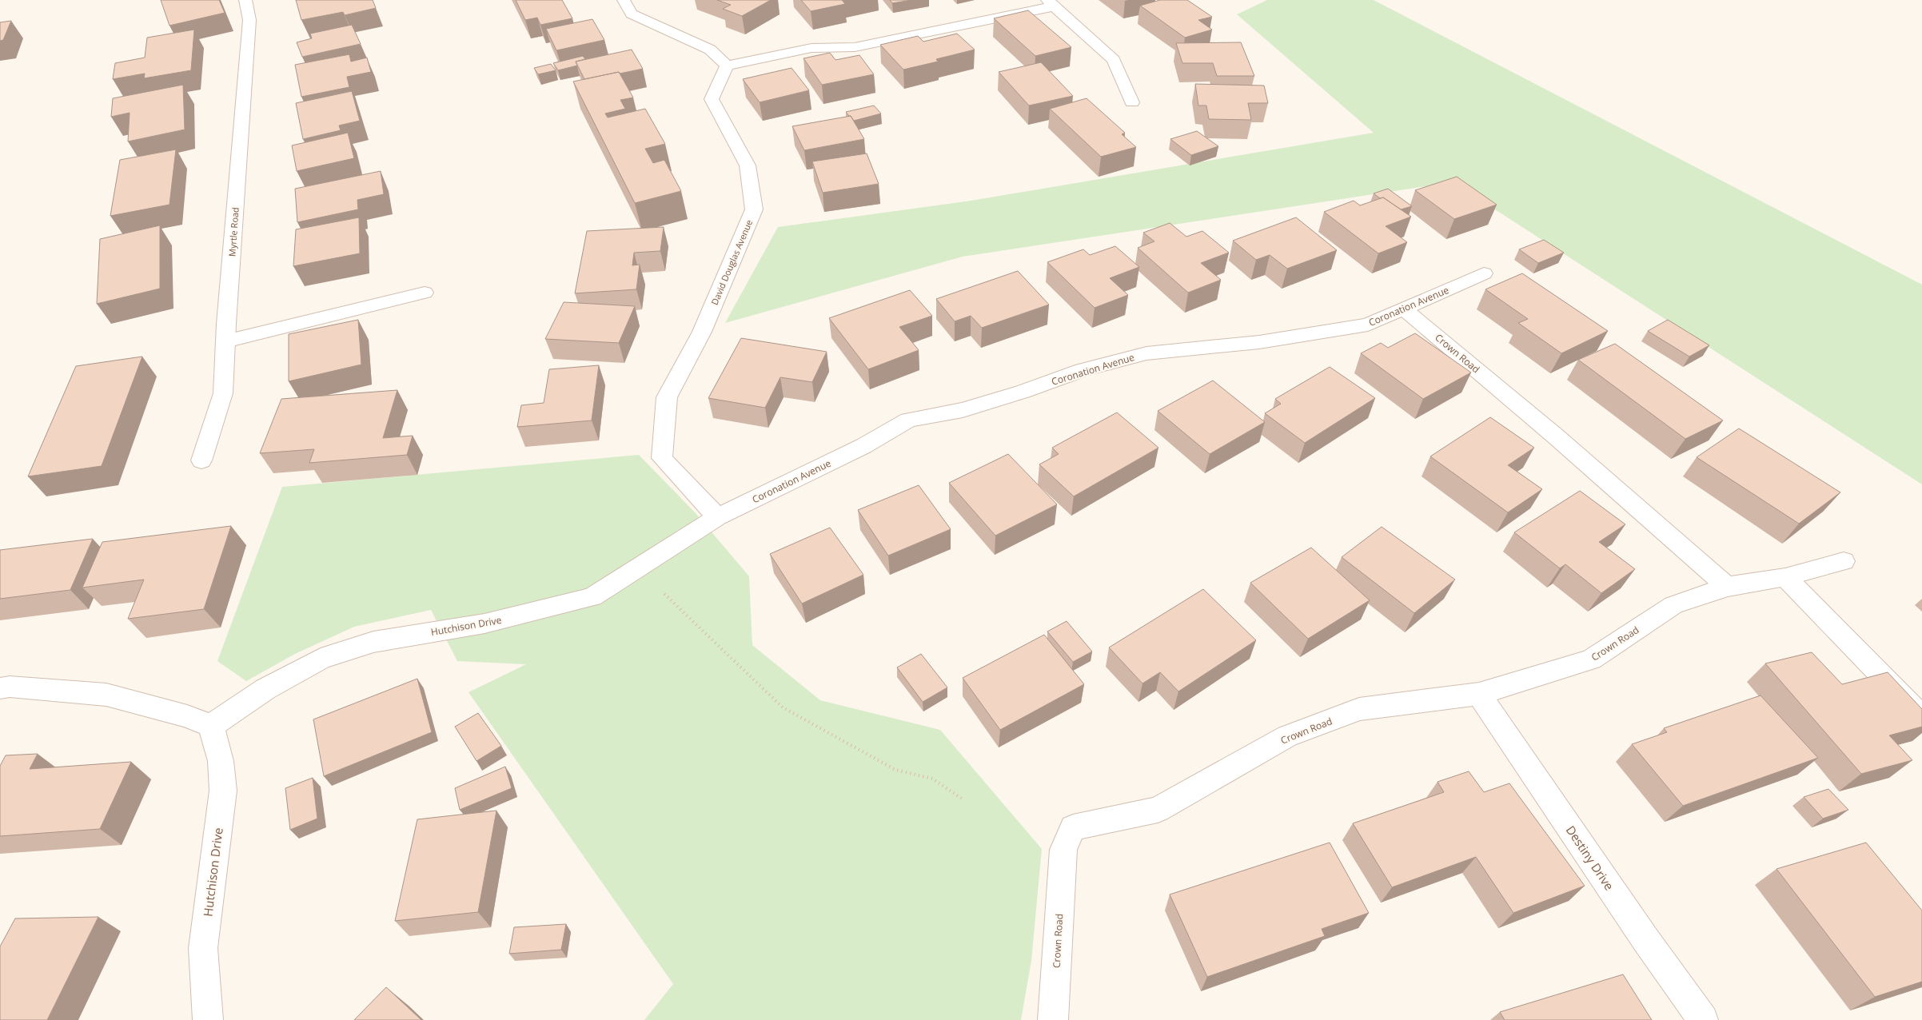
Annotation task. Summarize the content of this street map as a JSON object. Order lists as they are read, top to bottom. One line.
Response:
{"streets":{"street":["Myrtle Road","David Douglas Avenue","Coronation Avenue","Crown Road","Hutchison Drive","Destiny Drive"]},"crossings":[["David Douglas Avenue","Coronation Avenue"],["David Douglas Avenue","Hutchison Drive"],["Coronation Avenue","Crown Road"],["Coronation Avenue","Hutchison Drive"],["Crown Road","Destiny Drive"]]}
